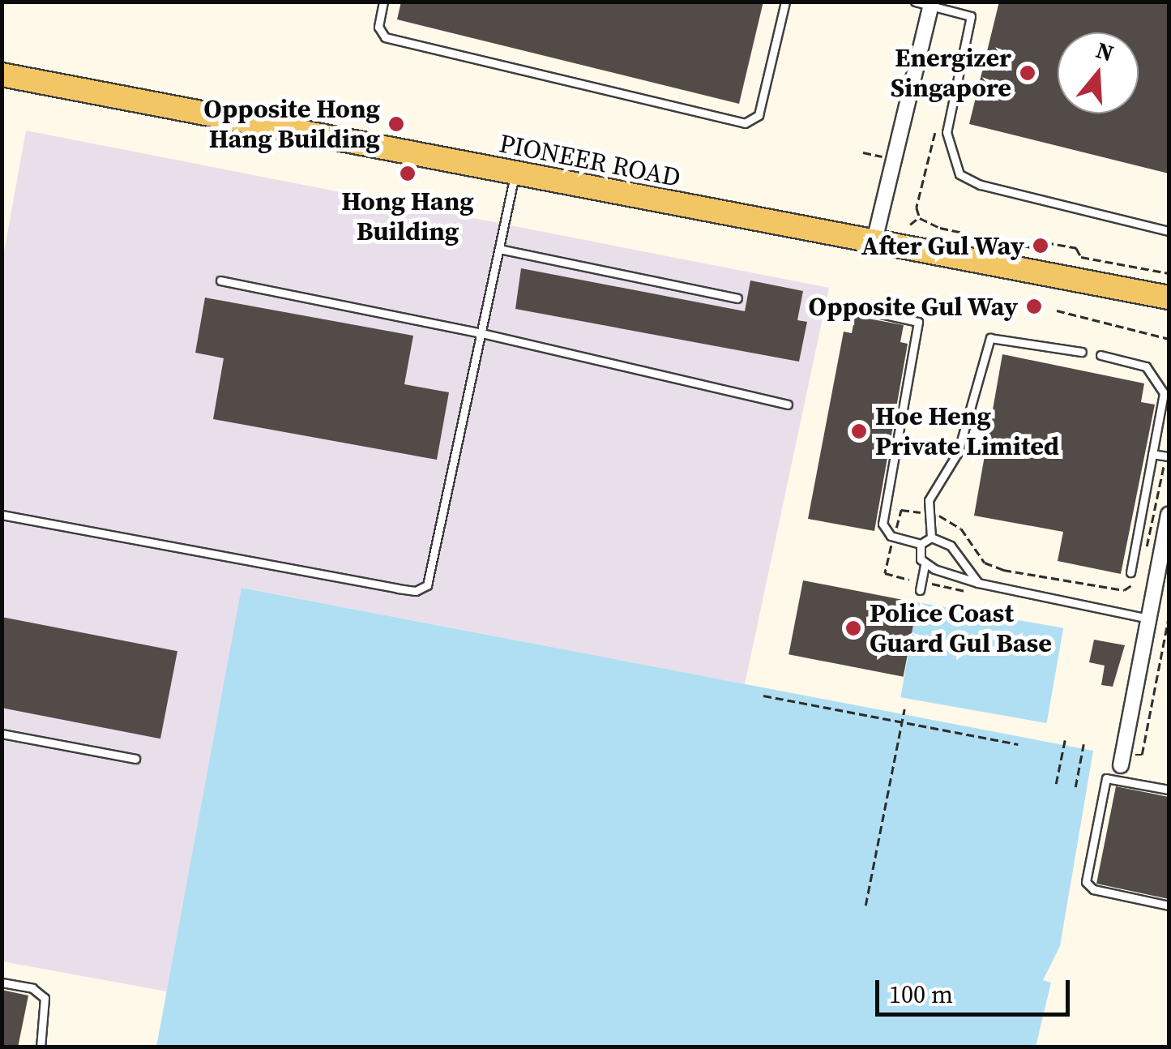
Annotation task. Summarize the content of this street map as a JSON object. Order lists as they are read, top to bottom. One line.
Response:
{"streets":{"main road":["PIONEER ROAD"]},"places":["Energizer Singapore","Opposite Hong Hang Building","Hong Hang Building","After Gul Way","Opposite Gul Way","Hoe Heng Private Limited","Police Coast Guard Gul Base"],"scale_bar":"100 m","north":"top"}
